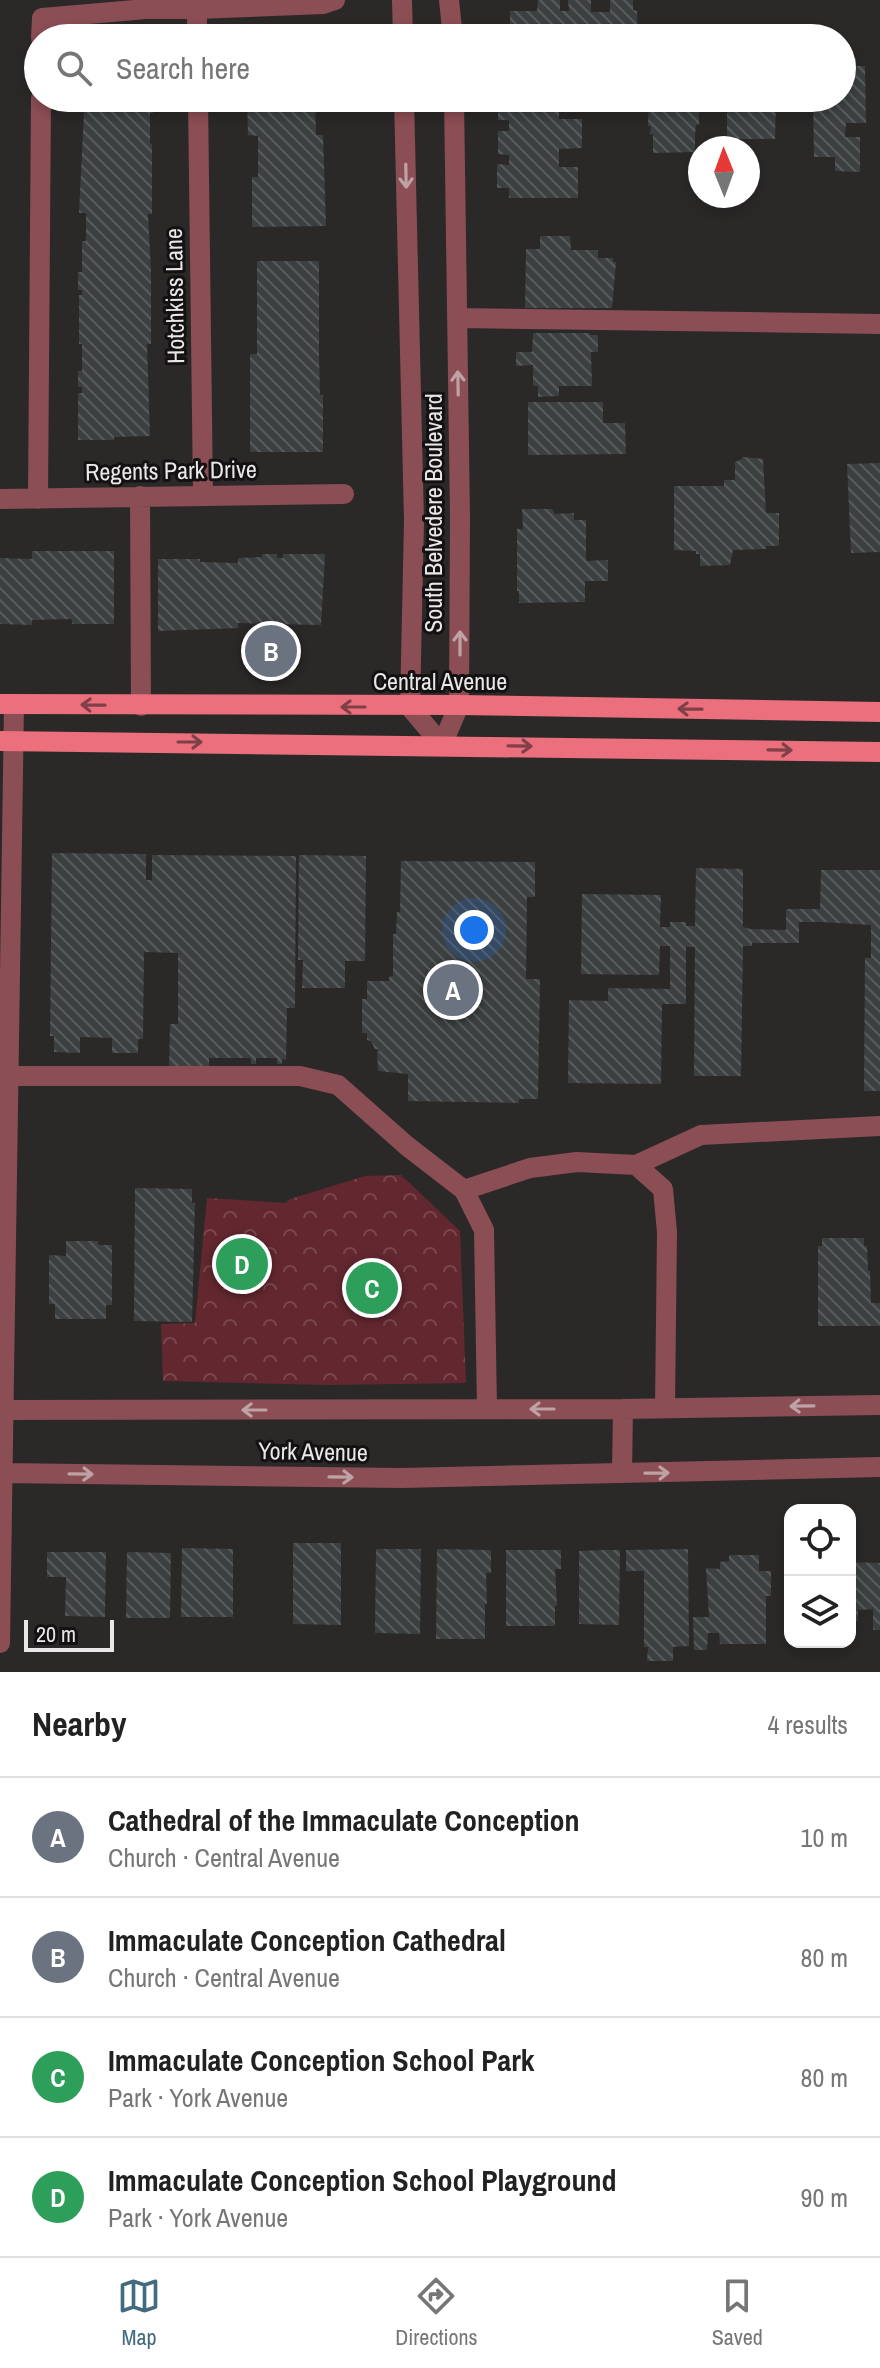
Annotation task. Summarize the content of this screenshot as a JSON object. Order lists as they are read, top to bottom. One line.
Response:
{"streets":{"main road":["Central Avenue"],"street":["Hotchkiss Lane","Regents Park Drive","South Belvedere Boulevard","York Avenue"]},"crossings":[["Hotchkiss Lane","Regents Park Drive"],["South Belvedere Boulevard","Central Avenue"]],"scale_bar":"20 m","north":"top","page":{"search":"Search here","pins":["B","A","D","C"],"scale":"20 m","heading":["Nearby","4 results"],"list":[{"mark":"A","name":"Cathedral of the Immaculate Conception","note":"Church · Central Avenue","value":"10 m"},{"mark":"B","name":"Immaculate Conception Cathedral","note":"Church · Central Avenue","value":"80 m"},{"mark":"C","name":"Immaculate Conception School Park","note":"Park · York Avenue","value":"80 m"},{"mark":"D","name":"Immaculate Conception School Playground","note":"Park · York Avenue","value":"90 m"}],"nav":["Map","Directions","Saved"]}}
